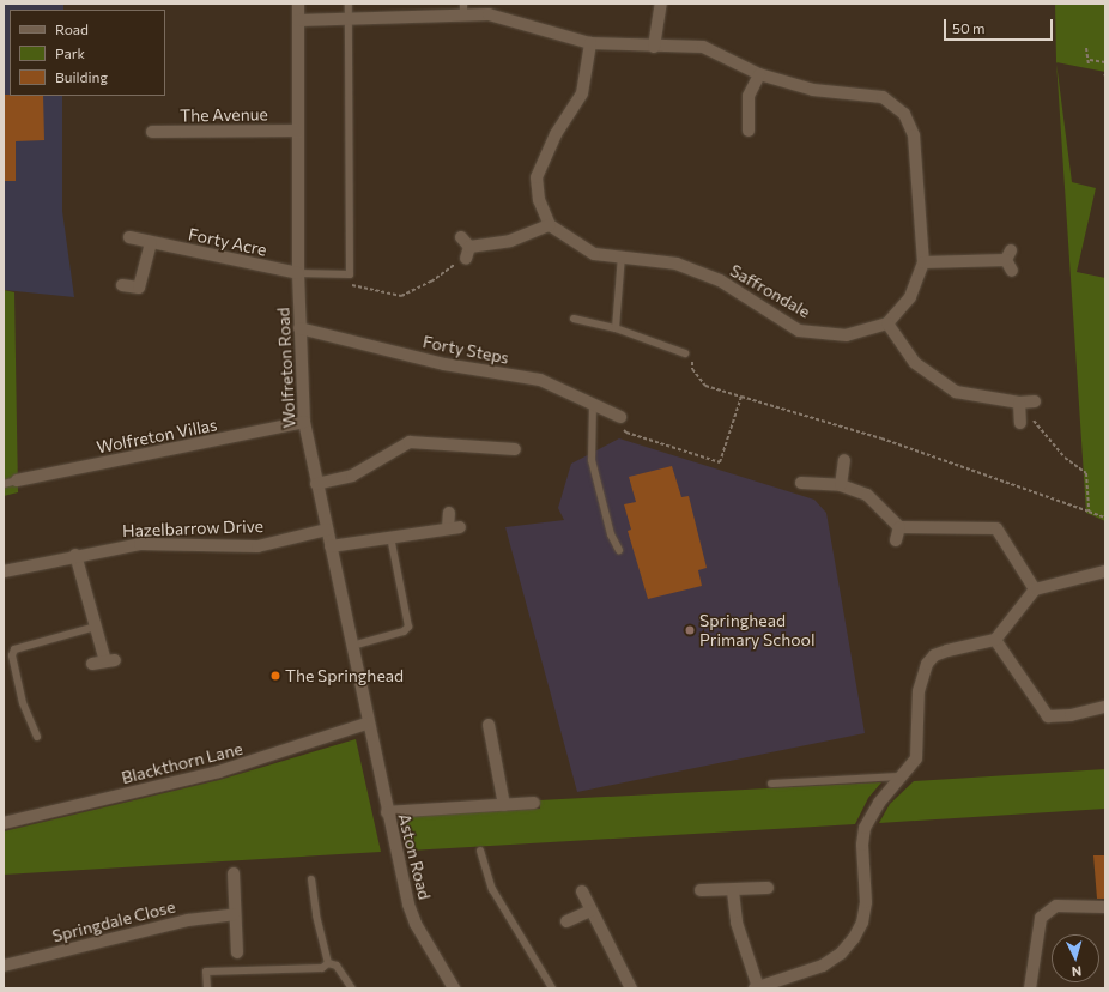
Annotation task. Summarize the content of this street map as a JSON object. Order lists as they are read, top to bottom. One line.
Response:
{"streets":{"street":["The Avenue","Forty Acre","Saffrondale","Forty Steps","Wolfreton Road","Wolfreton Villas","Hazelbarrow Drive","Blackthorn Lane","Aston Road","Springdale Close"]},"crossings":[["The Avenue","Wolfreton Road"],["Forty Acre","Wolfreton Road"],["Forty Steps","Wolfreton Road"],["Wolfreton Road","Wolfreton Villas"],["Wolfreton Road","Hazelbarrow Drive"],["Wolfreton Road","Blackthorn Lane"],["Wolfreton Road","Aston Road"],["Blackthorn Lane","Aston Road"]],"places":["Springhead Primary School","The Springhead"],"legend":["Road","Park","Building"],"scale_bar":"50 m","north":"bottom"}
